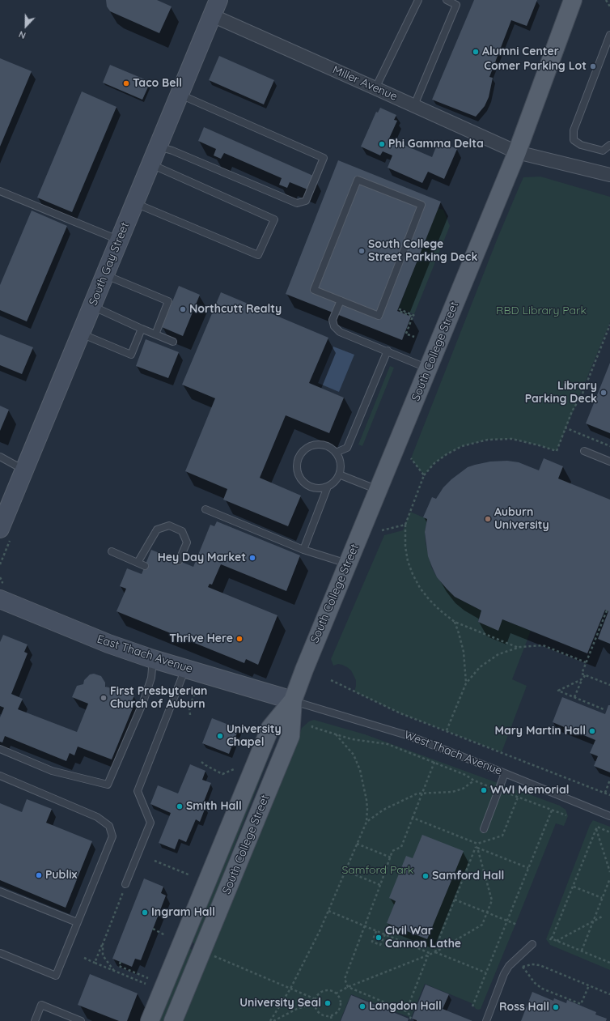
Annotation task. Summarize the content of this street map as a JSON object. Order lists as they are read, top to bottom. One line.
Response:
{"streets":{"main road":["South College Street"],"street":["Miller Avenue","South Gay Street","East Thach Avenue"],"lane":["West Thach Avenue"]},"crossings":[["Miller Avenue","South Gay Street"],["Miller Avenue","South College Street"],["South College Street","East Thach Avenue"],["South College Street","West Thach Avenue"],["East Thach Avenue","West Thach Avenue"]],"parks":["RBD Library Park","Samford Park"],"places":["Alumni Center","Comer Parking Lot","Taco Bell","Phi Gamma Delta","South College Street Parking Deck","Northcutt Realty","Library Parking Deck","Auburn University","Hey Day Market","Thrive Here","First Presbyterian Church of Auburn","Mary Martin Hall","University Chapel","WWI Memorial","Smith Hall","Publix","Samford Hall","Ingram Hall","Civil War Cannon Lathe","University Seal","Langdon Hall","Ross Hall"],"north":"bottom"}
